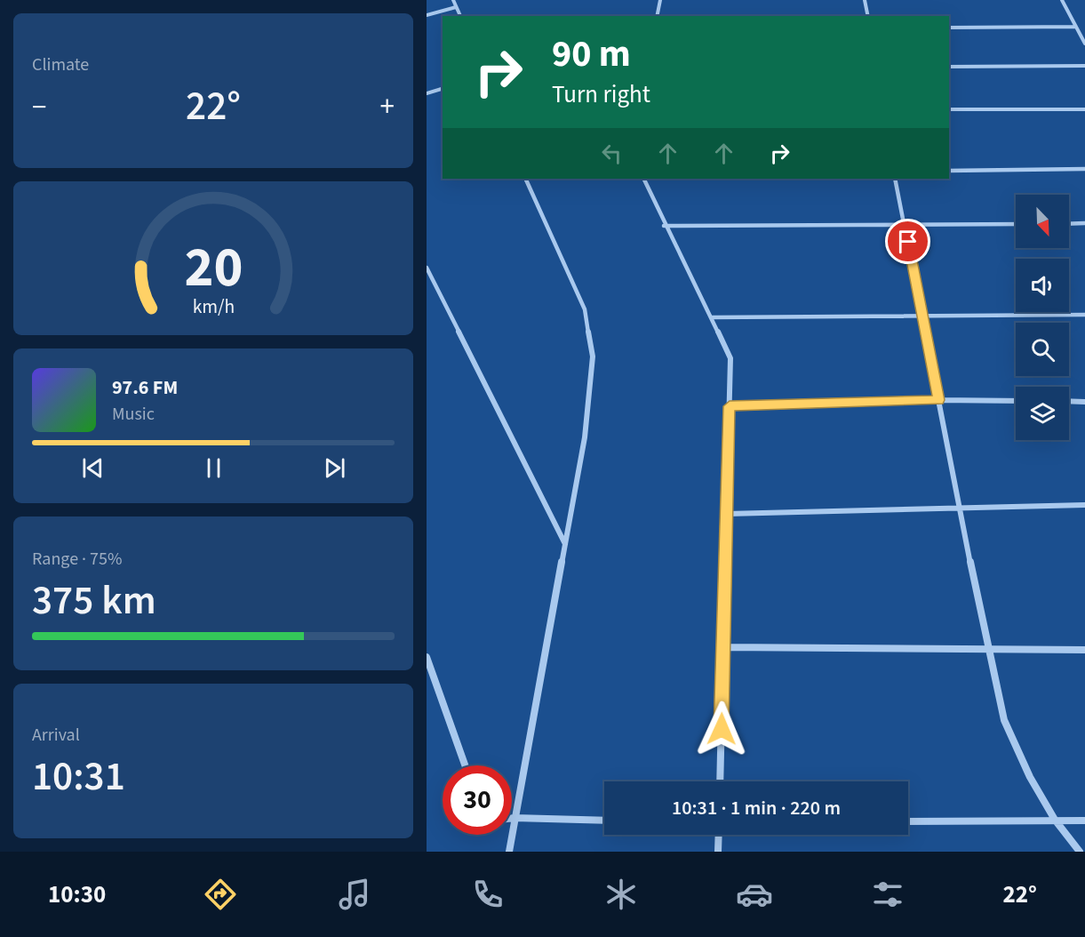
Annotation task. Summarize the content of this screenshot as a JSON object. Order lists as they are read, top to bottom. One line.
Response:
{"north":"bottom right","page":{"tile":["Climate",["Range · 75%","375 km"],["Arrival","10:31"]],"turn":["90 m","Turn right"],"heat":["−","22°","+"],"song":["97.6 FM","Music"],"limit":"30","trip":"10:31 · 1 min · 220 m","tabs":["10:30","22°"],"gauge":["20","km/h"]}}
